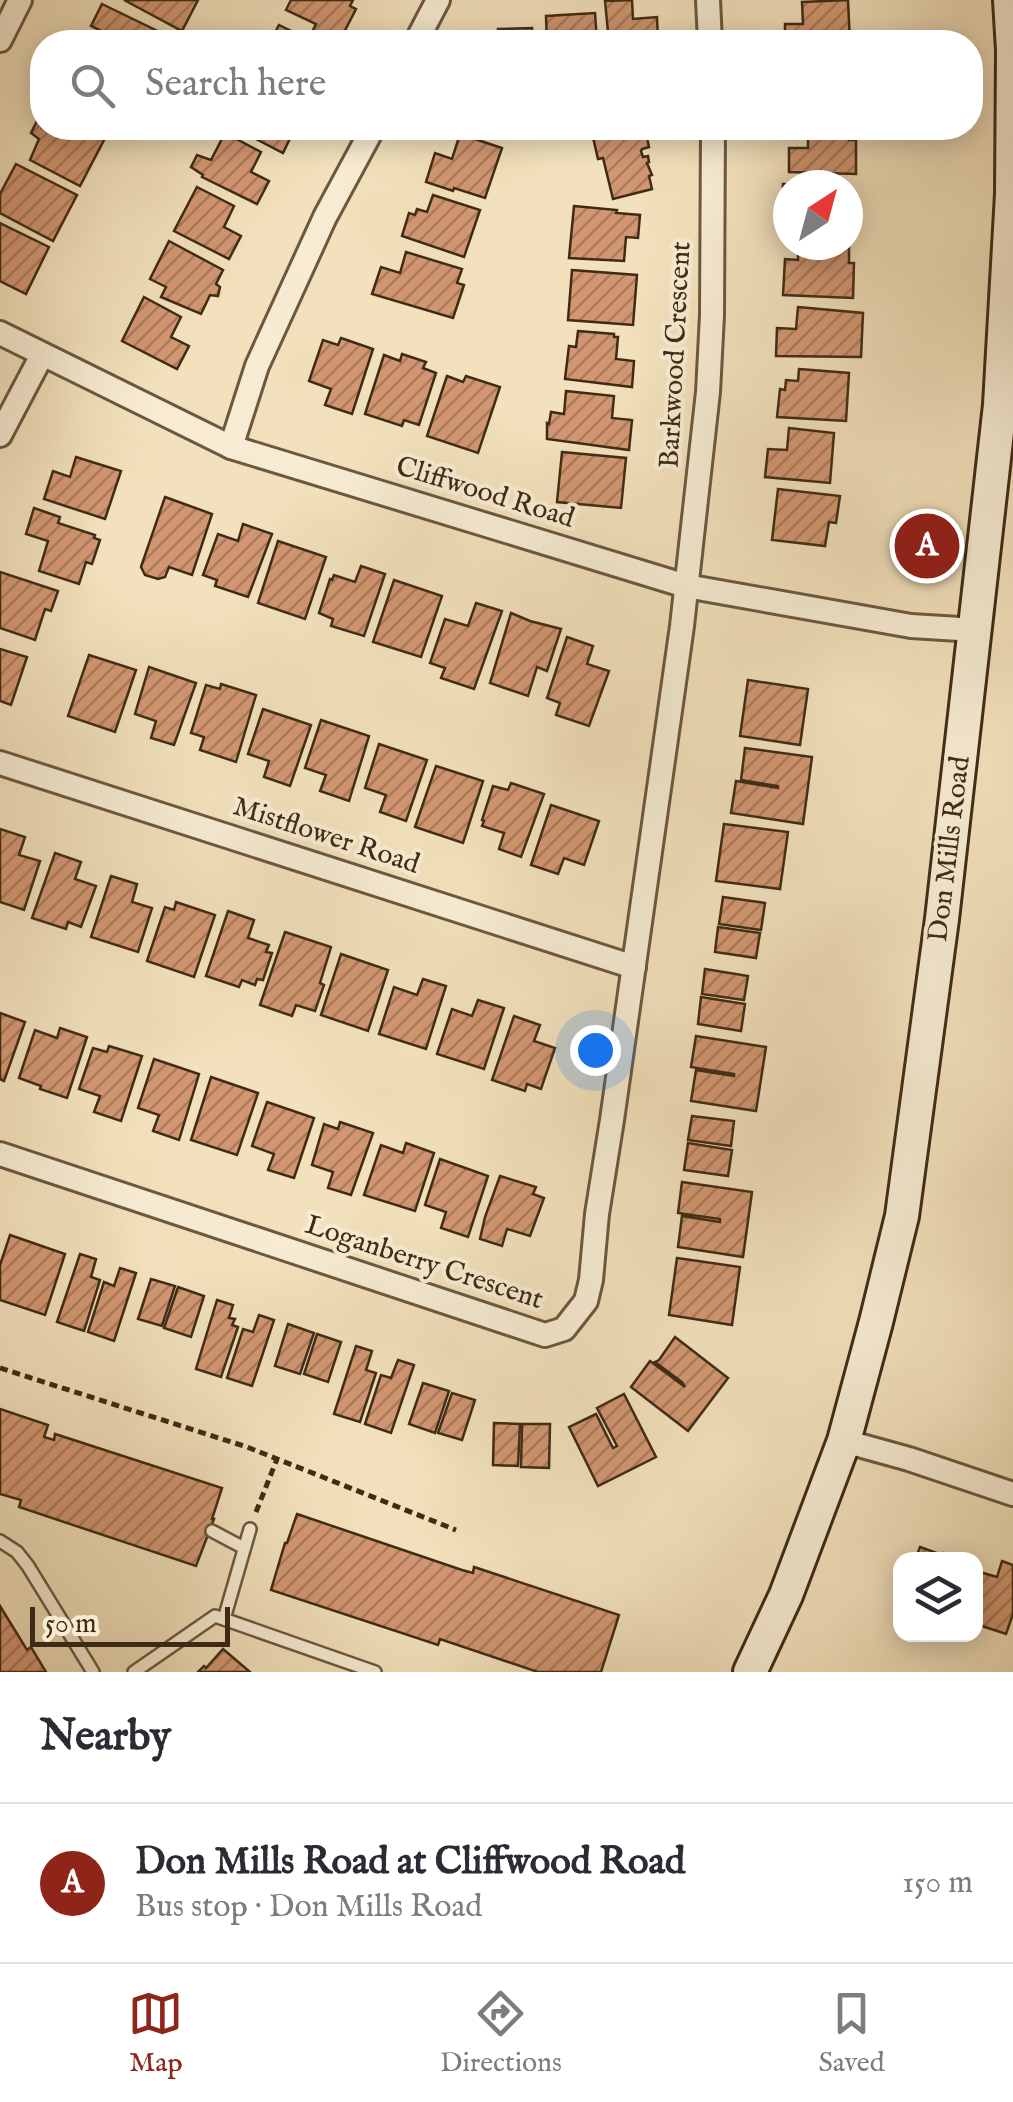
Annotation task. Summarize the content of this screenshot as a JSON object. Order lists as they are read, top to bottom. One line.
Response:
{"streets":{"main road":["Don Mills Road"],"street":["Barkwood Crescent","Cliffwood Road","Mistflower Road","Loganberry Crescent"]},"crossings":[["Barkwood Crescent","Cliffwood Road"],["Barkwood Crescent","Loganberry Crescent"],["Cliffwood Road","Don Mills Road"],["Cliffwood Road","Loganberry Crescent"],["Mistflower Road","Loganberry Crescent"]],"scale_bar":"50 m","north":"top right","page":{"search":"Search here","pins":"A","scale":"50 m","heading":"Nearby","list":[{"mark":"A","name":"Don Mills Road at Cliffwood Road","note":"Bus stop · Don Mills Road","value":"150 m"}],"nav":["Map","Directions","Saved"]}}
